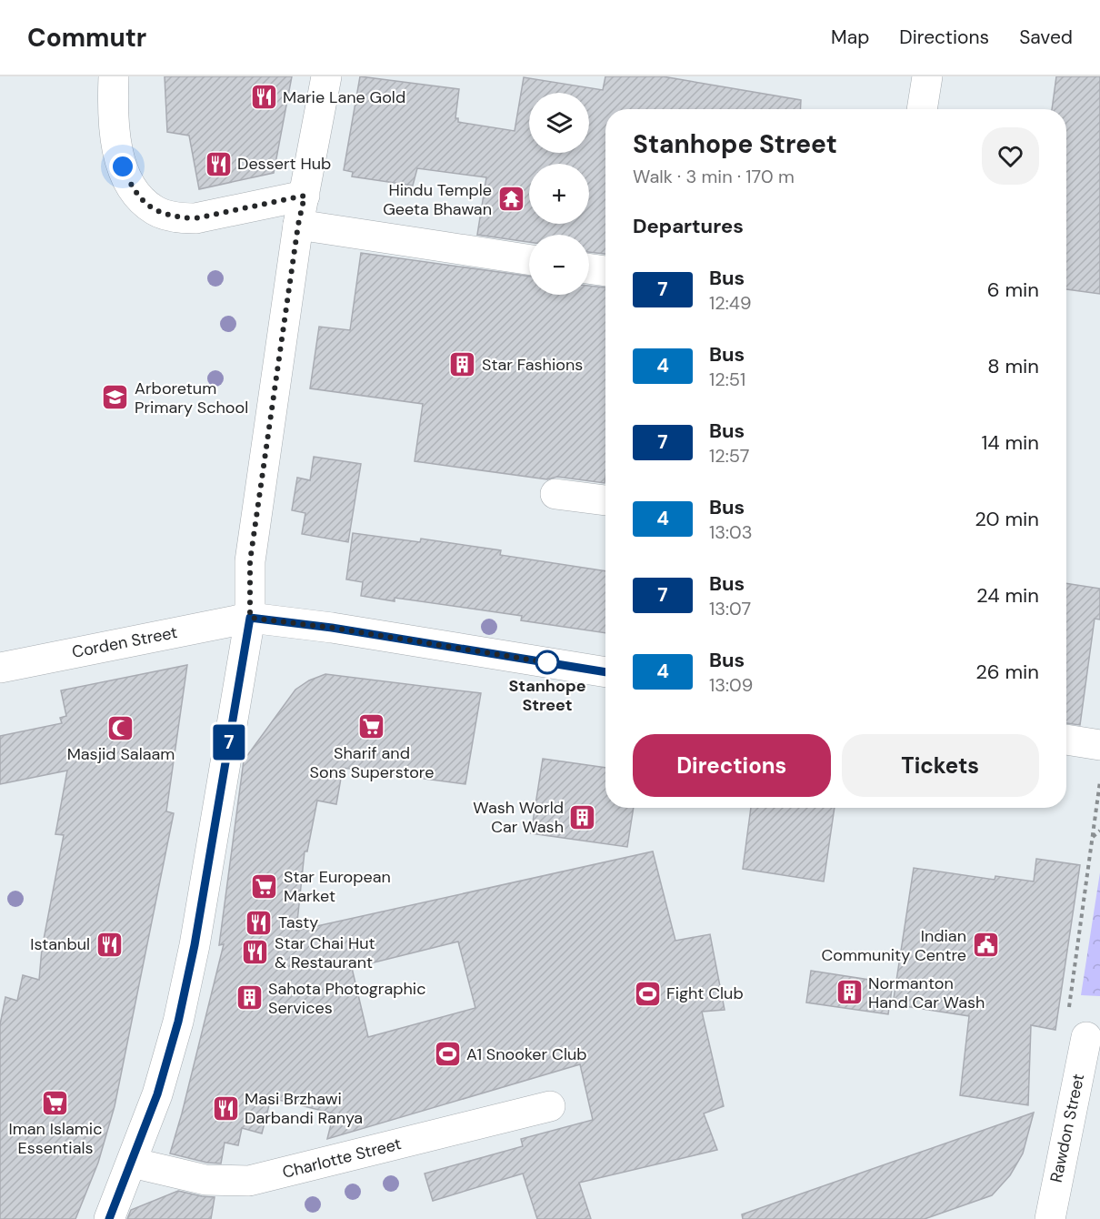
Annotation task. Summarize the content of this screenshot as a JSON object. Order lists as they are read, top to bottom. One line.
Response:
{"streets":{"street":["Corden Street","Rawdon Street","Charlotte Street"]},"places":{"restaurant":["Marie Lane Gold","Dessert Hub","Tasty","Istanbul","Star Chai Hut & Restaurant","Masi Brzhawi Darbandi Ranya"],"temple":["Hindu Temple Geeta Bhawan"],"building":["Star Fashions","Wash World Car Wash","Normanton Hand Car Wash","Sahota Photographic Services"],"school or university":["Arboretum Primary School"],"other":["Stanhope Street"],"supermarket":["Sharif and Sons Superstore","Star European Market","Iman Islamic Essentials"],"mosque":["Masjid Salaam"],"public building":["Indian Community Centre"],"sports":["Fight Club","A1 Snooker Club"]},"lines":["bus line 7"],"page":{"header":"Commutr","nav":["Map","Directions","Saved"],"on_map":"7","map_buttons":["+","−"],"heading":[["Stanhope Street","Walk · 3 min · 170 m"],"Departures"],"list":[{"mark":"7","name":"Bus","note":"12:49","value":"6 min"},{"mark":"4","name":"Bus","note":"12:51","value":"8 min"},{"mark":"7","name":"Bus","note":"12:57","value":"14 min"},{"mark":"4","name":"Bus","note":"13:03","value":"20 min"},{"mark":"7","name":"Bus","note":"13:07","value":"24 min"},{"mark":"4","name":"Bus","note":"13:09","value":"26 min"}],"buttons":["Directions","Tickets"]}}
